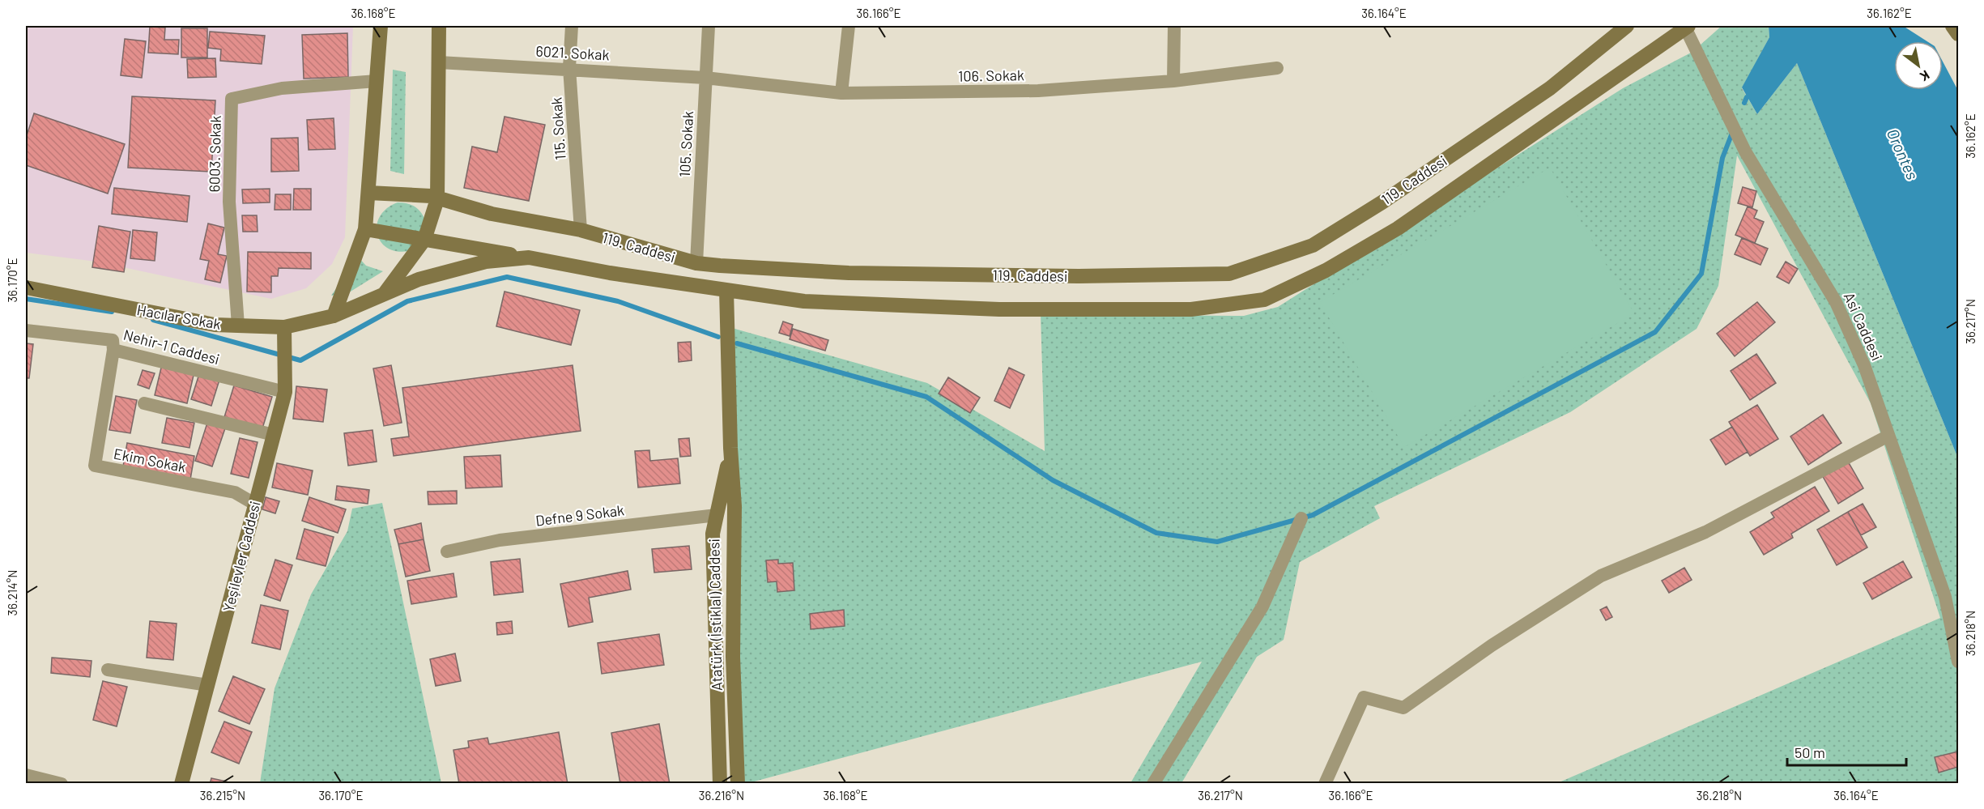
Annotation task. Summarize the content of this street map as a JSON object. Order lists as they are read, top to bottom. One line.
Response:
{"streets":{"street":["6021. Sokak","106. Sokak","115. Sokak","105. Sokak","6003. Sokak","119. Caddesi","Hacılar Sokak","Asi Caddesi","Nehir-1 Caddesi","Ekim Sokak","Defne 9 Sokak","Yeşilevler Caddesi","Atatürk (İstiklal) Caddesi"]},"crossings":[["6021. Sokak","106. Sokak"],["6021. Sokak","115. Sokak"],["6021. Sokak","105. Sokak"],["6021. Sokak","Hacılar Sokak"],["106. Sokak","105. Sokak"],["115. Sokak","119. Caddesi"],["105. Sokak","119. Caddesi"],["6003. Sokak","Hacılar Sokak"],["119. Caddesi","Hacılar Sokak"],["119. Caddesi","Asi Caddesi"],["119. Caddesi","Atatürk (İstiklal) Caddesi"],["Hacılar Sokak","Yeşilevler Caddesi"],["Nehir-1 Caddesi","Ekim Sokak"],["Nehir-1 Caddesi","Yeşilevler Caddesi"],["Ekim Sokak","Yeşilevler Caddesi"],["Defne 9 Sokak","Atatürk (İstiklal) Caddesi"]],"water":["Orontes"],"scale_bar":"50 m","north":"bottom right","coordinates":["36.168°E","36.166°E","36.164°E","36.162°E","36.170°E","36.217°N","36.214°N","36.218°N","36.215°N","36.216°N"]}
